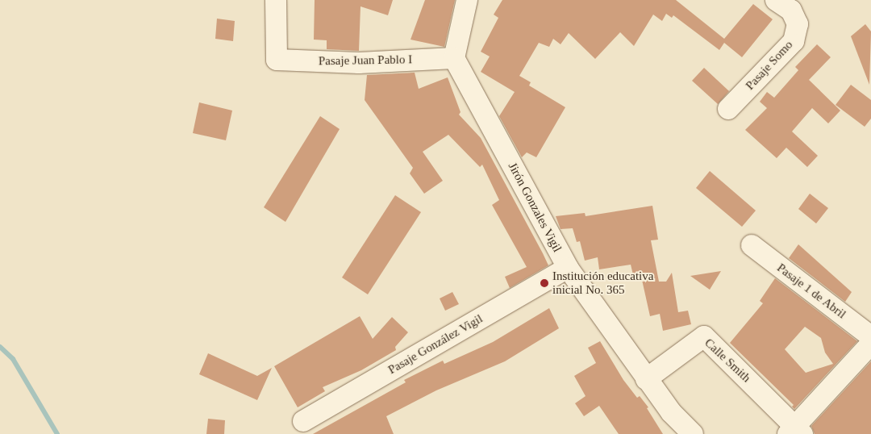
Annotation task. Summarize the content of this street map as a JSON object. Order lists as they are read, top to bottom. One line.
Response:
{"streets":{"street":["Pasaje Juan Pablo I","Pasaje Somo","Jirón Gonzales Vigil","Pasaje 1 de Abril","Pasaje González Vigil","Calle Smith"]},"crossings":[["Pasaje Juan Pablo I","Jirón Gonzales Vigil"],["Jirón Gonzales Vigil","Pasaje González Vigil"],["Jirón Gonzales Vigil","Calle Smith"]],"places":["Institución educativa inicial No. 365"]}
